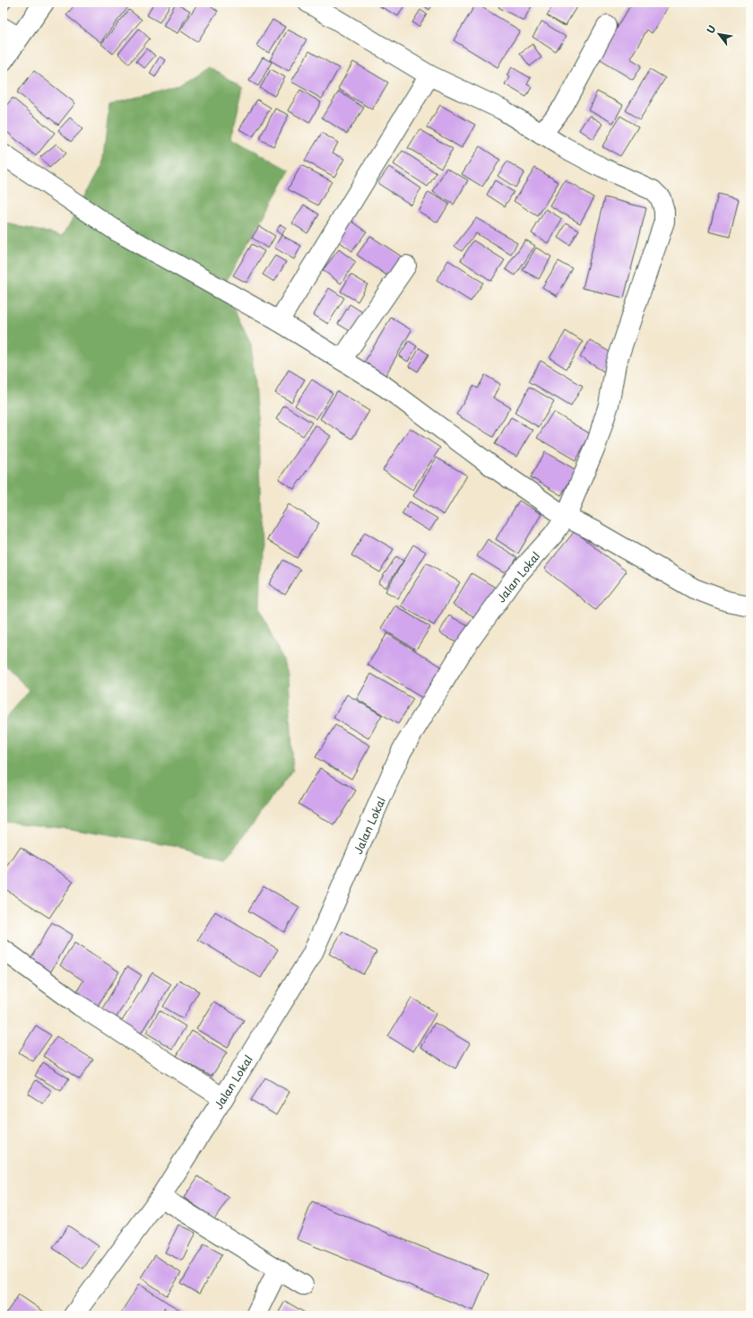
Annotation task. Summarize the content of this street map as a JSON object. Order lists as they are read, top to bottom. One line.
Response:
{"streets":{"street":["Jalan Lokal"]},"north":"top left"}
